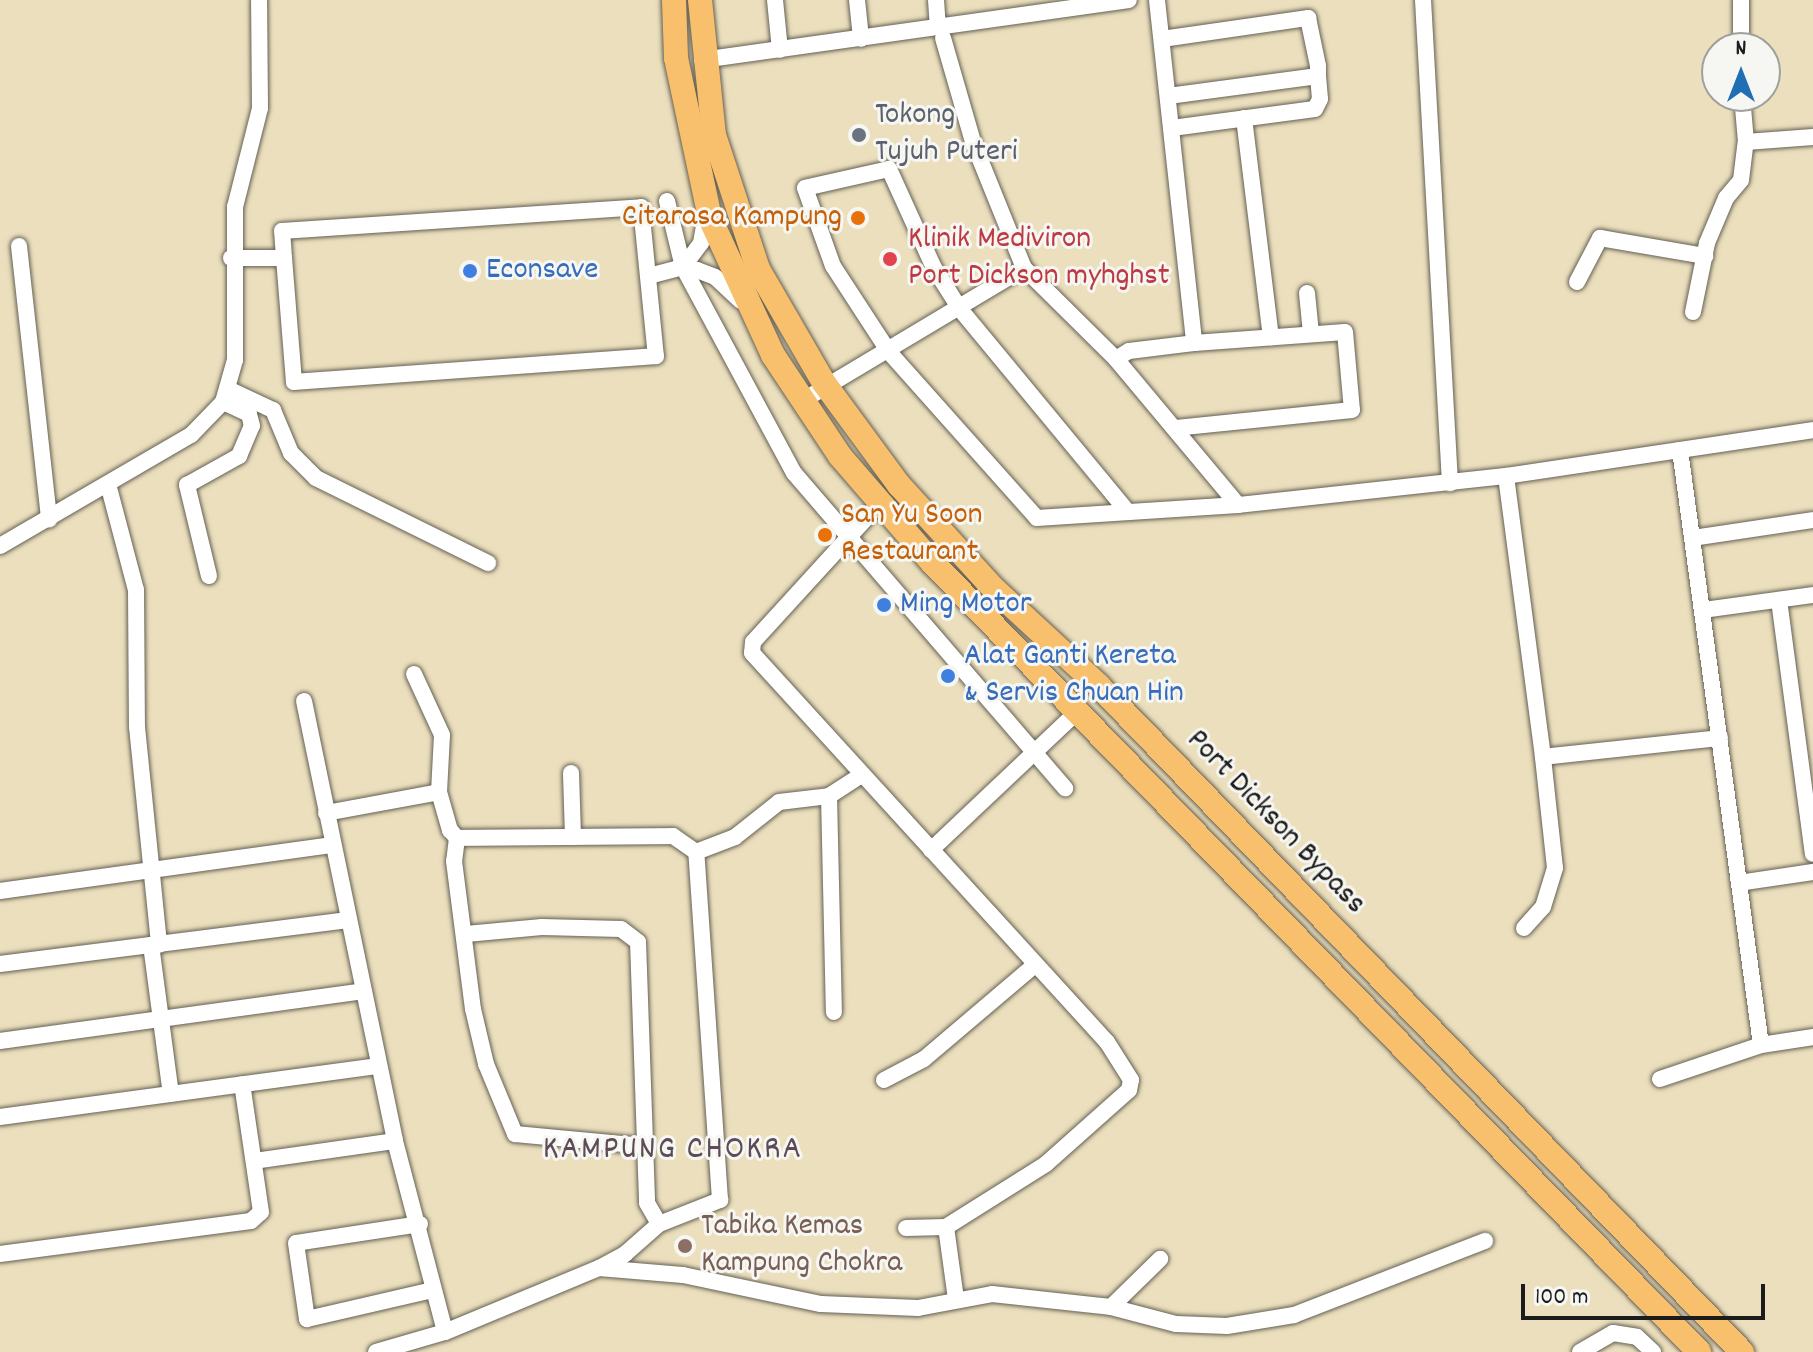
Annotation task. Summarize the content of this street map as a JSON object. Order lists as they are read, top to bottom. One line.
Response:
{"streets":{"highway":["Port Dickson Bypass"]},"districts":["KAMPUNG CHOKRA"],"places":["Tokong Tujuh Puteri","Citarasa Kampung","Klinik Mediviron Port Dickson myhghst","Econsave","San Yu Soon Restaurant","Ming Motor","Alat Ganti Kereta & Servis Chuan Hin","Tabika Kemas Kampung Chokra"],"scale_bar":"100 m","north":"top"}
